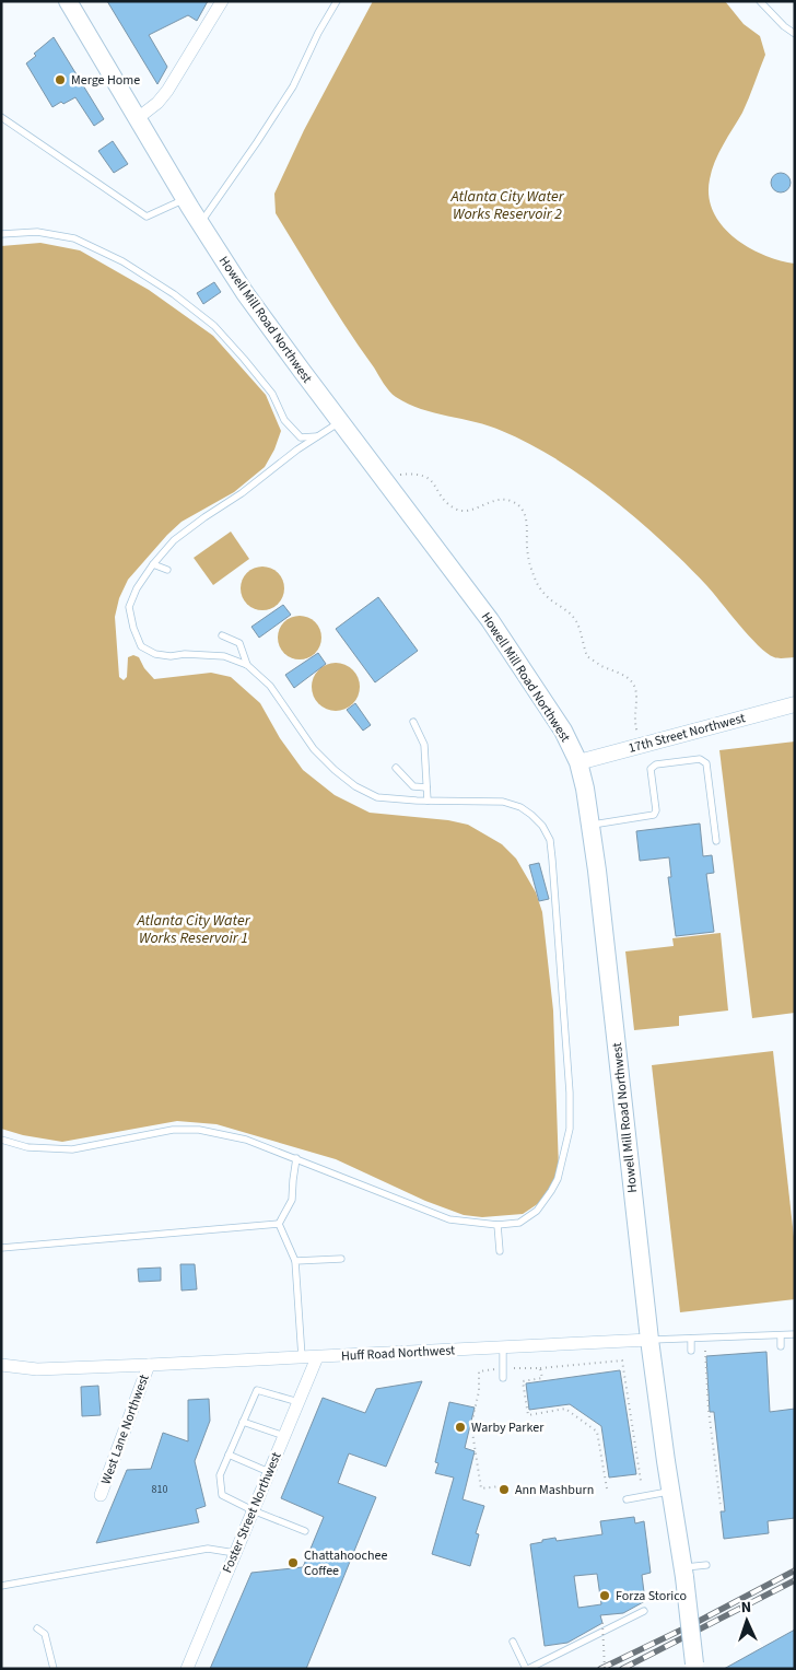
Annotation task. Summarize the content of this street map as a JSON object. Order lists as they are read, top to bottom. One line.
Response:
{"streets":{"main road":["Howell Mill Road Northwest"],"street":["17th Street Northwest","Huff Road Northwest","West Lane Northwest","Foster Street Northwest"]},"crossings":[["Howell Mill Road Northwest","17th Street Northwest"],["Howell Mill Road Northwest","Huff Road Northwest"],["Huff Road Northwest","West Lane Northwest"],["Huff Road Northwest","Foster Street Northwest"]],"water":["Atlanta City Water Works Reservoir 2","Atlanta City Water Works Reservoir 1"],"places":["Merge Home","Warby Parker","Ann Mashburn","Chattahoochee Coffee","Forza Storico"],"house_numbers":["810"],"north":"top"}
